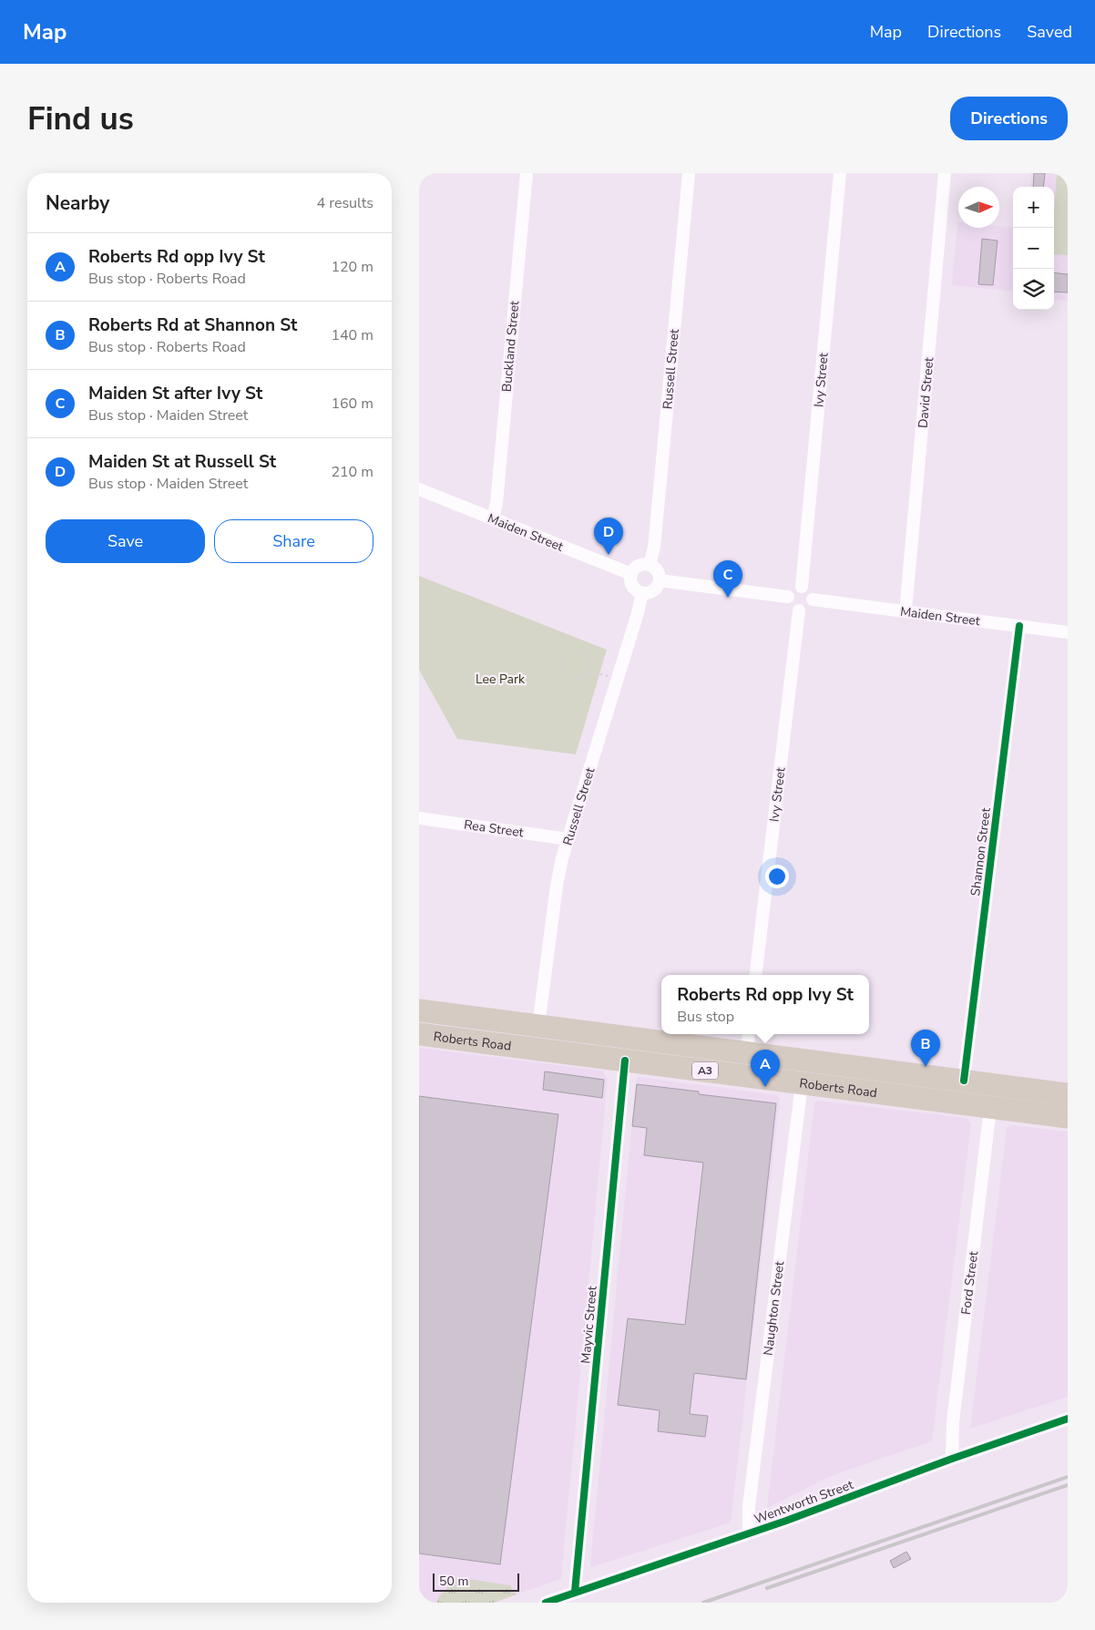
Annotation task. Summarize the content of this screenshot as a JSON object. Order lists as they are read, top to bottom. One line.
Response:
{"streets":{"highway":["Roberts Road","A3"],"street":["Buckland Street","Russell Street","Ivy Street","David Street","Maiden Street","Rea Street","Shannon Street","Ford Street","Naughton Street","Mayvic Street","Wentworth Street"]},"crossings":[["Buckland Street","Maiden Street"],["Russell Street","Maiden Street"],["Russell Street","Rea Street"],["Russell Street","Roberts Road"],["Ivy Street","Maiden Street"],["David Street","Maiden Street"],["Maiden Street","Shannon Street"],["Shannon Street","Roberts Road"],["Roberts Road","Ford Street"],["Roberts Road","Naughton Street"],["Roberts Road","Mayvic Street"],["Ford Street","Wentworth Street"],["Naughton Street","Wentworth Street"],["Mayvic Street","Wentworth Street"]],"parks":["Lee Park"],"scale_bar":"50 m","north":"right","page":{"header":"Map","nav":["Map","Directions","Saved"],"buttons":["Directions",["Save","Share"]],"title":"Find us","heading":["Nearby","4 results"],"map_buttons":["+","−"],"list":[{"mark":"A","name":"Roberts Rd opp Ivy St","note":"Bus stop · Roberts Road","value":"120 m"},{"mark":"B","name":"Roberts Rd at Shannon St","note":"Bus stop · Roberts Road","value":"140 m"},{"mark":"C","name":"Maiden St after Ivy St","note":"Bus stop · Maiden Street","value":"160 m"},{"mark":"D","name":"Maiden St at Russell St","note":"Bus stop · Maiden Street","value":"210 m"}],"pins":["D","C","B","A"],"popup":["Roberts Rd opp Ivy St","Bus stop"],"scale":"50 m"}}
